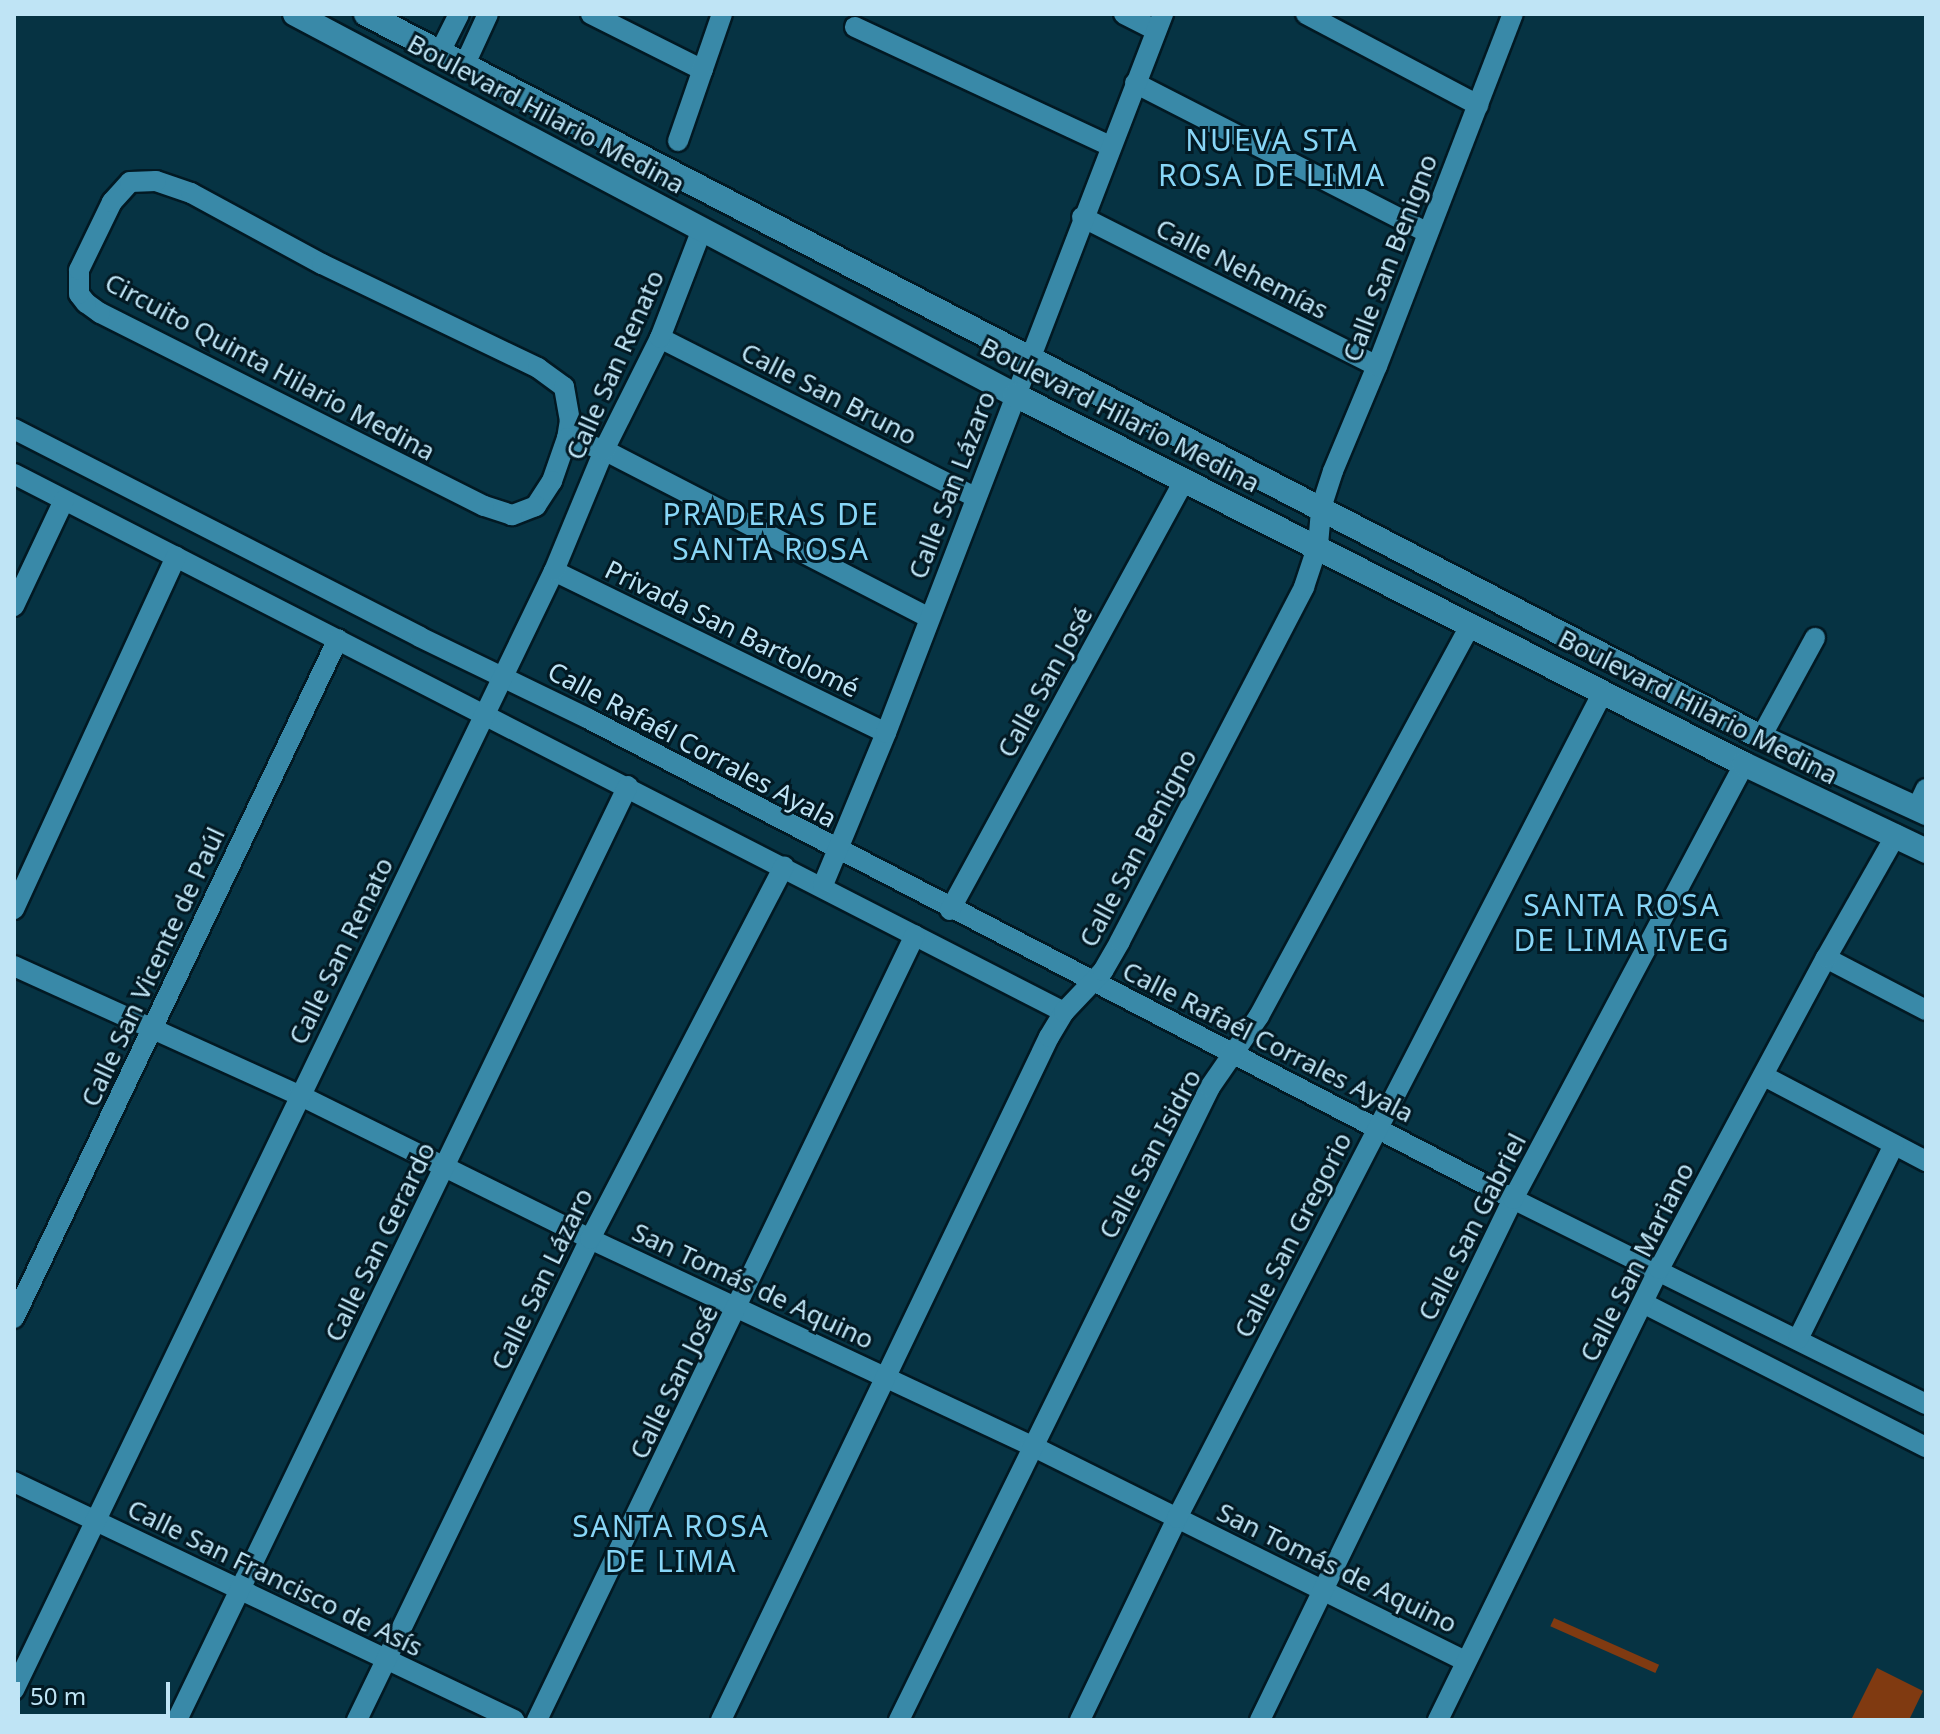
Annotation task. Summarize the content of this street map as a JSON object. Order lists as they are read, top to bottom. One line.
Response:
{"streets":{"main road":["Boulevard Hilario Medina"],"street":["Calle San Benigno","Calle Nehemías","Calle San Renato","Circuito Quinta Hilario Medina","Calle San Bruno","Calle San Lázaro","Privada San Bartolomé","Calle San José","Calle Rafaél Corrales Ayala","Calle San Vicente de Paúl","Calle San Isidro","Calle San Gabriel","Calle San Gregorio","Calle San Gerardo","Calle San Mariano","San Tomás de Aquino","Calle San Francisco de Asís"]},"crossings":[["Boulevard Hilario Medina","Calle San Benigno"],["Boulevard Hilario Medina","Calle San Renato"],["Boulevard Hilario Medina","Calle San Lázaro"],["Boulevard Hilario Medina","Calle San José"],["Boulevard Hilario Medina","Calle San Isidro"],["Boulevard Hilario Medina","Calle San Gabriel"],["Boulevard Hilario Medina","Calle San Gregorio"],["Boulevard Hilario Medina","Calle San Mariano"],["Calle San Benigno","Calle Nehemías"],["Calle San Benigno","Calle Rafaél Corrales Ayala"],["Calle San Benigno","San Tomás de Aquino"],["Calle Nehemías","Calle San Lázaro"],["Calle San Renato","Calle San Bruno"],["Calle San Renato","Privada San Bartolomé"],["Calle San Renato","Calle Rafaél Corrales Ayala"],["Calle San Renato","San Tomás de Aquino"],["Calle San Renato","Calle San Francisco de Asís"],["Calle San Bruno","Calle San Lázaro"],["Calle San Lázaro","Privada San Bartolomé"],["Calle San Lázaro","Calle Rafaél Corrales Ayala"],["Calle San Lázaro","San Tomás de Aquino"],["Calle San Lázaro","Calle San Francisco de Asís"],["Calle San José","Calle Rafaél Corrales Ayala"],["Calle San José","San Tomás de Aquino"],["Calle Rafaél Corrales Ayala","Calle San Isidro"],["Calle Rafaél Corrales Ayala","Calle San Gabriel"],["Calle Rafaél Corrales Ayala","Calle San Gregorio"],["Calle Rafaél Corrales Ayala","Calle San Mariano"],["Calle San Vicente de Paúl","San Tomás de Aquino"],["Calle San Isidro","San Tomás de Aquino"],["Calle San Gabriel","San Tomás de Aquino"],["Calle San Gregorio","San Tomás de Aquino"],["Calle San Gerardo","San Tomás de Aquino"],["Calle San Gerardo","Calle San Francisco de Asís"],["Calle San Mariano","San Tomás de Aquino"]],"districts":["NUEVA STA ROSA DE LIMA","PRADERAS DE SANTA ROSA","SANTA ROSA DE LIMA IVEG","SANTA ROSA DE LIMA"],"scale_bar":"50 m"}
